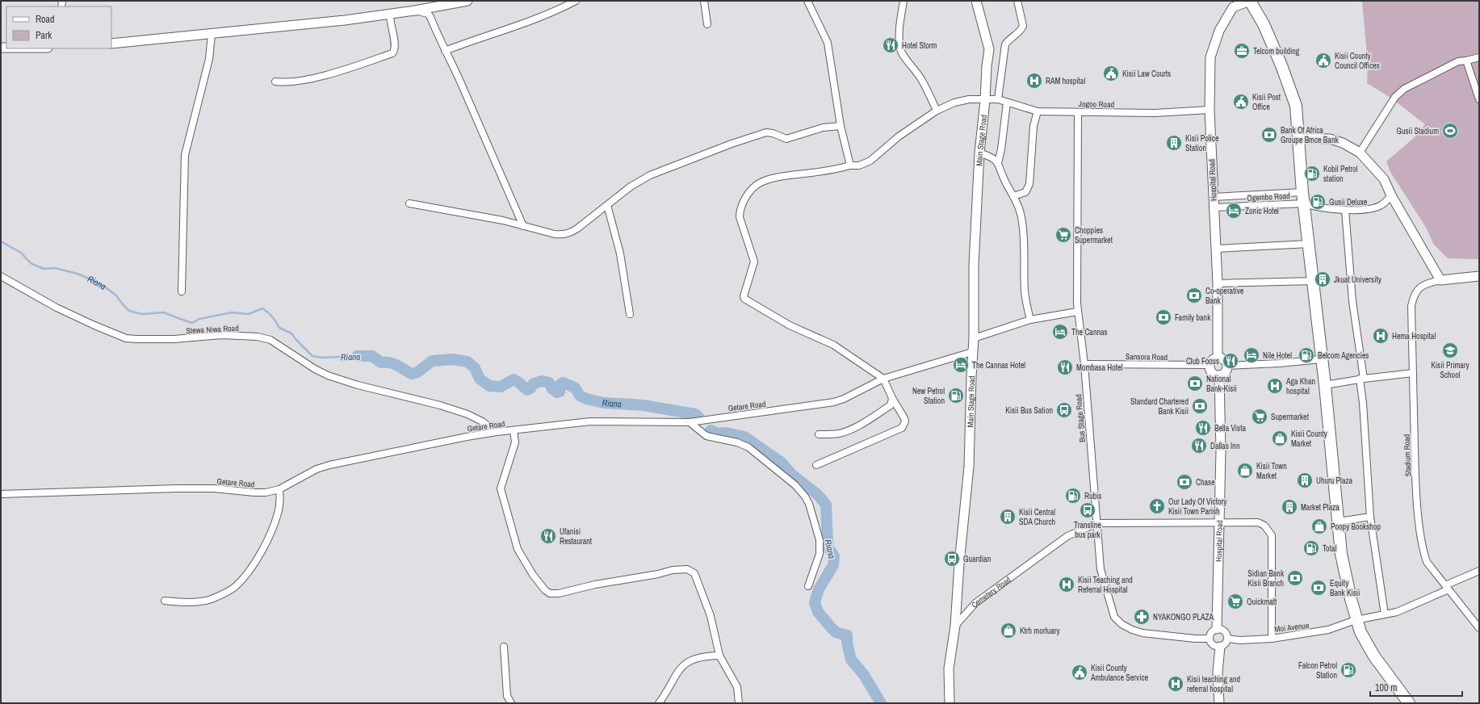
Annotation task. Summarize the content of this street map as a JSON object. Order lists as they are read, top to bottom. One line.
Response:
{"streets":{"street":["Jogoo Road","Main Stage Road","Hospital Road","Ogembo Road","Stewa Niwa Road","Sansora Road","Getare Road","Bus Stage Road","Stadium Road","Cemetery Road","Moi Avenue"]},"crossings":[["Jogoo Road","Main Stage Road"],["Jogoo Road","Hospital Road"],["Jogoo Road","Getare Road"],["Jogoo Road","Bus Stage Road"],["Main Stage Road","Getare Road"],["Main Stage Road","Cemetery Road"],["Hospital Road","Ogembo Road"],["Hospital Road","Sansora Road"],["Hospital Road","Bus Stage Road"],["Hospital Road","Moi Avenue"],["Stewa Niwa Road","Getare Road"],["Sansora Road","Bus Stage Road"],["Bus Stage Road","Cemetery Road"],["Bus Stage Road","Moi Avenue"],["Stadium Road","Moi Avenue"]],"water":["Riana"],"places":{"restaurant":["Hotel Storm","Club Focus","Mombasa Hotel","Bella Vista","Dallas Inn","Ufanisi Restaurant"],"office":["Telcom building"],"public building":["Kisii County Council Offices","Kisii Law Courts","Kisii Post Office","Kisii County Ambulance Service"],"hospital":["RAM hospital","Hema Hospital","Aga Khan hospital","Kisii Teaching and Referral Hospital","Kisii teaching and referral hospital"],"sports":["Gusii Stadium"],"bank":["Bank Of Africa Groupe Bmce Bank","Co-operative Bank","Family bank","National Bank-Kisii","Standard Chartered Bank Kisii","Chase","Sidian Bank Kisii Branch","Equity Bank Kisii"],"building":["Kisii Police Station","Jkuat University","Uhuru Plaza","Market Plaza","Kisii Central SDA Church"],"fuel station":["Kobil Petrol station","Gusii Deluxe","Belcom Agencies","New Petrol Station","Rubis","Total","Falcon Petrol Station"],"hotel":["Zonic Hotel","The Cannas","Nile Hotel","The Cannas Hotel"],"supermarket":["Choppies Supermarket","Supermarket","Quickmatt"],"school or university":["Kisii Primary School"],"bus stop":["Kisii Bus Sation","Transline bus park","Guardian"],"shop":["Kisii County Market","Kisii Town Market","Poopy Bookshop","Ktrh mortuary"],"church":["Our Lady Of Victory Kisii Town Parish"],"pharmacy":["NYAKONGO PLAZA"]},"legend":["Road","Park"],"scale_bar":"100 m"}
